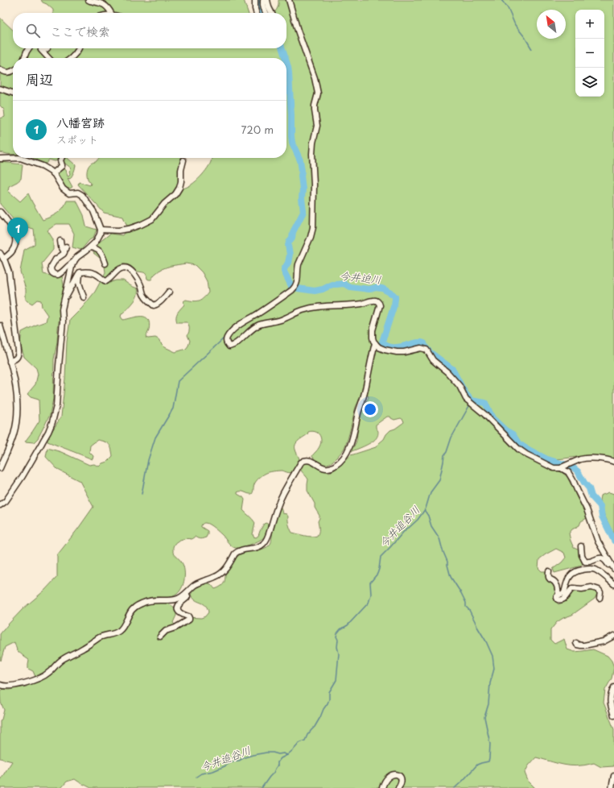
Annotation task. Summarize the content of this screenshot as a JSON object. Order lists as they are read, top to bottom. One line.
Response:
{"water":["今井迫川","今井追谷川"],"north":"top left","page":{"map_buttons":["+","−"],"search":"ここで検索","heading":"周辺","list":[{"mark":"1","name":"八幡宮跡","note":"スポット","value":"720 m"}],"pins":"1"}}
